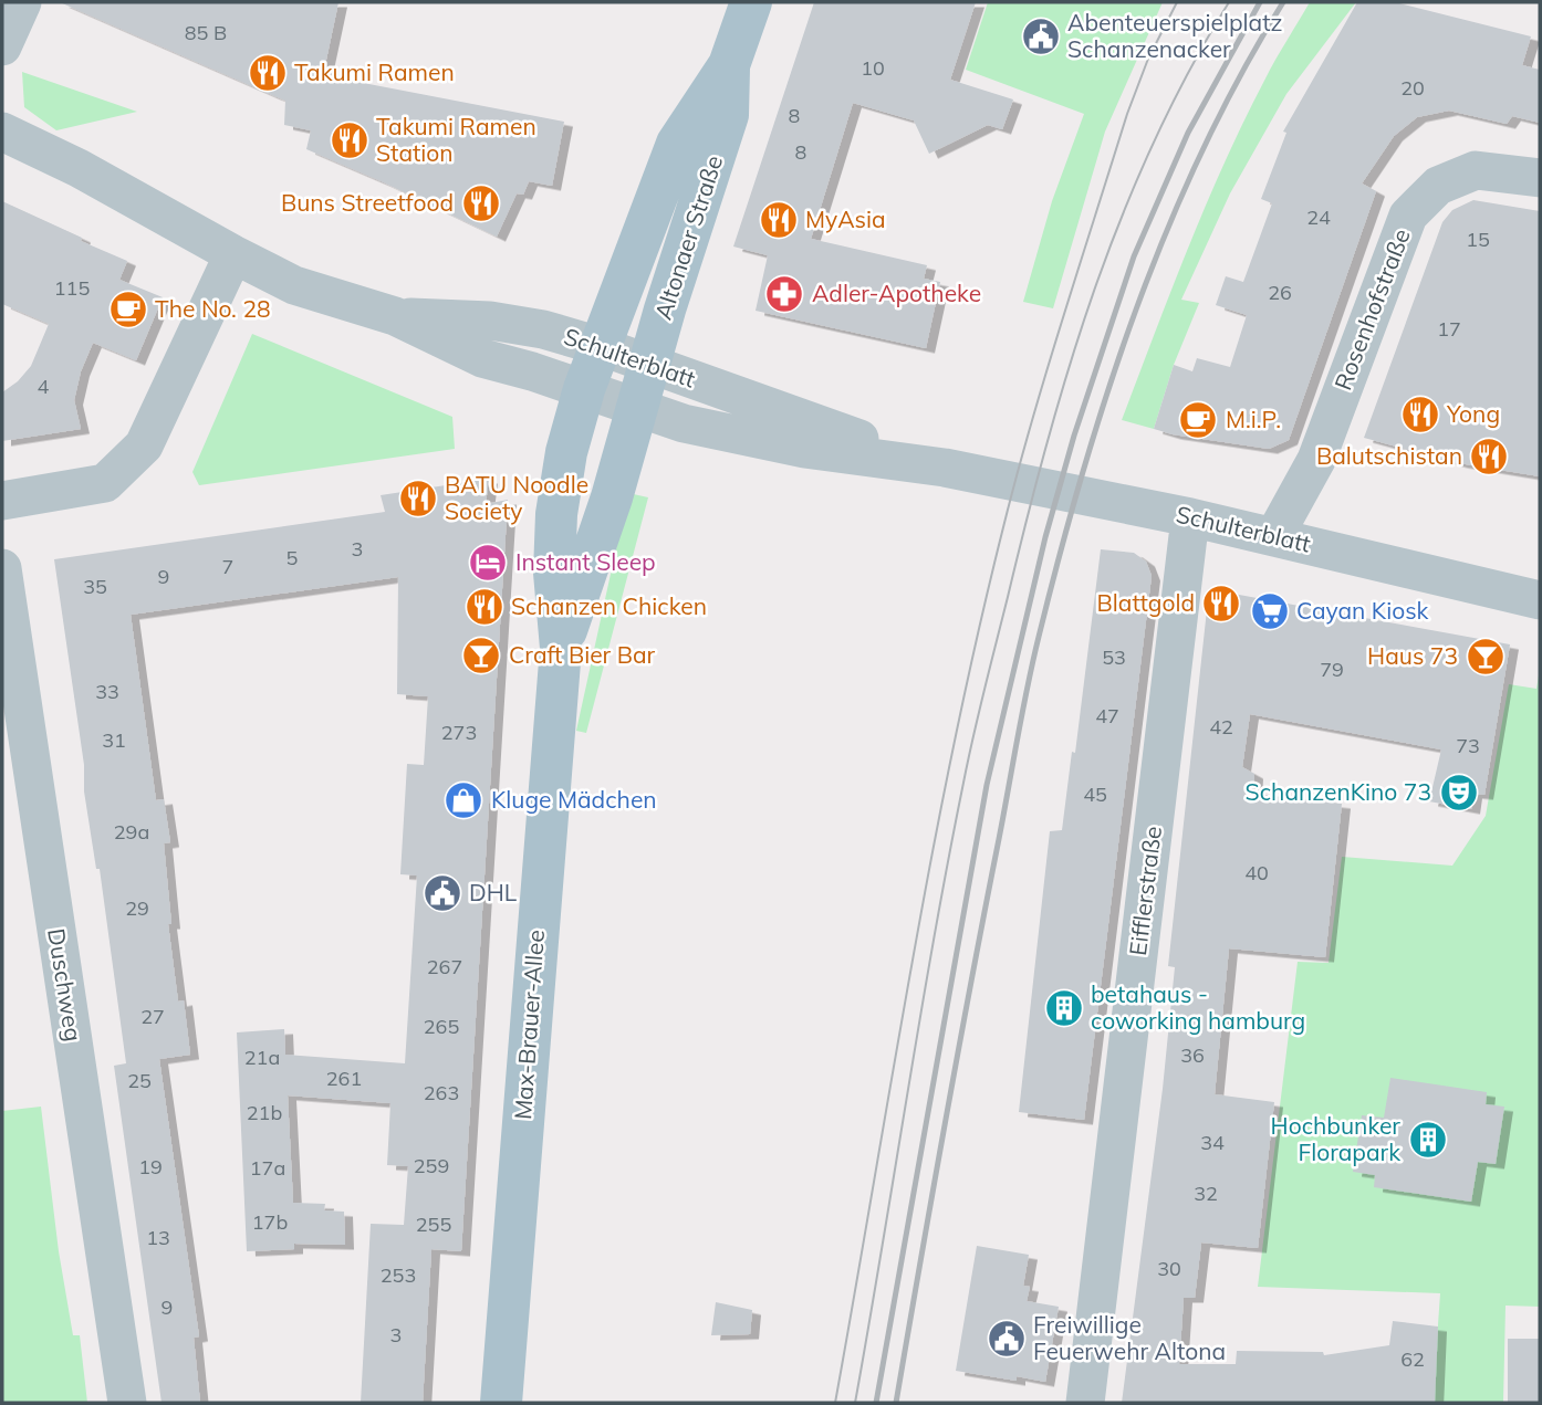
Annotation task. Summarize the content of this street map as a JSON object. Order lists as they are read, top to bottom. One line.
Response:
{"streets":{"main road":["Altonaer Straße","Max-Brauer-Allee"],"street":["Rosenhofstraße","Schulterblatt","Eifflerstraße","Duschweg"]},"crossings":[["Altonaer Straße","Schulterblatt"],["Altonaer Straße","Max-Brauer-Allee"],["Rosenhofstraße","Schulterblatt"],["Schulterblatt","Eifflerstraße"],["Schulterblatt","Max-Brauer-Allee"]],"places":{"public building":["Abenteuerspielplatz Schanzenacker","DHL","Freiwillige Feuerwehr Altona"],"restaurant":["Takumi Ramen","Takumi Ramen Station","Buns Streetfood","MyAsia","Yong","Balutschistan","BATU Noodle Society","Blattgold","Schanzen Chicken"],"pharmacy":["Adler-Apotheke"],"cafe":["The No. 28","M.i.P."],"hotel":["Instant Sleep"],"supermarket":["Cayan Kiosk"],"bar":["Craft Bier Bar","Haus 73"],"theatre":["SchanzenKino 73"],"shop":["Kluge Mädchen"],"building":["betahaus - coworking hamburg","Hochbunker Florapark"]},"house_numbers":["85 B","10","20","8","8","24","15","115","26","17","4","3","5","7","9","35","53","79","33","47","42","273","31","73","45","29a","40","29","267","27","265","36","21a","261","25","263","21b","34","259","19","17a","32","17b","255","13","30","253","9","3","62"]}
